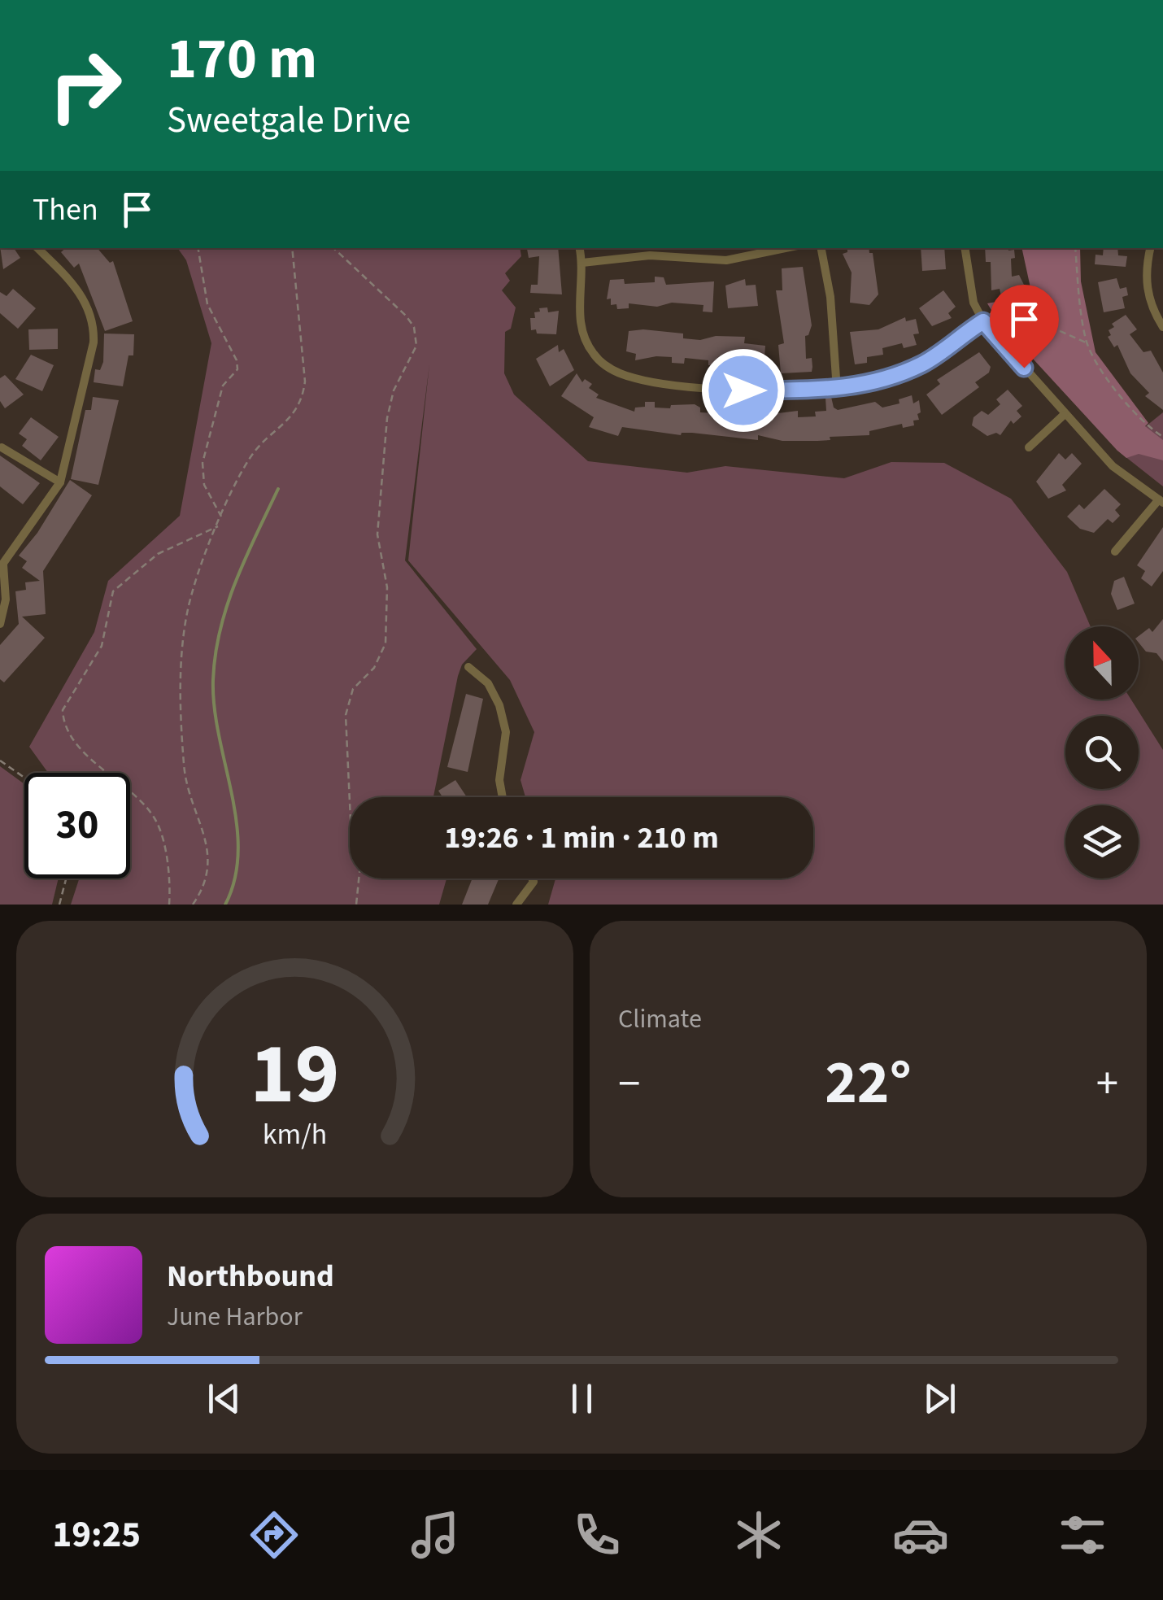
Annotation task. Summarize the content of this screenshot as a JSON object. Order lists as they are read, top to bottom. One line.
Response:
{"north":"top","page":{"turn":["170 m","Sweetgale Drive"],"then":"Then","limit":"30","trip":"19:26 · 1 min · 210 m","tile":"Climate","heat":["−","22°","+"],"song":["Northbound","June Harbor"],"tabs":"19:25","gauge":["19","km/h"]}}
